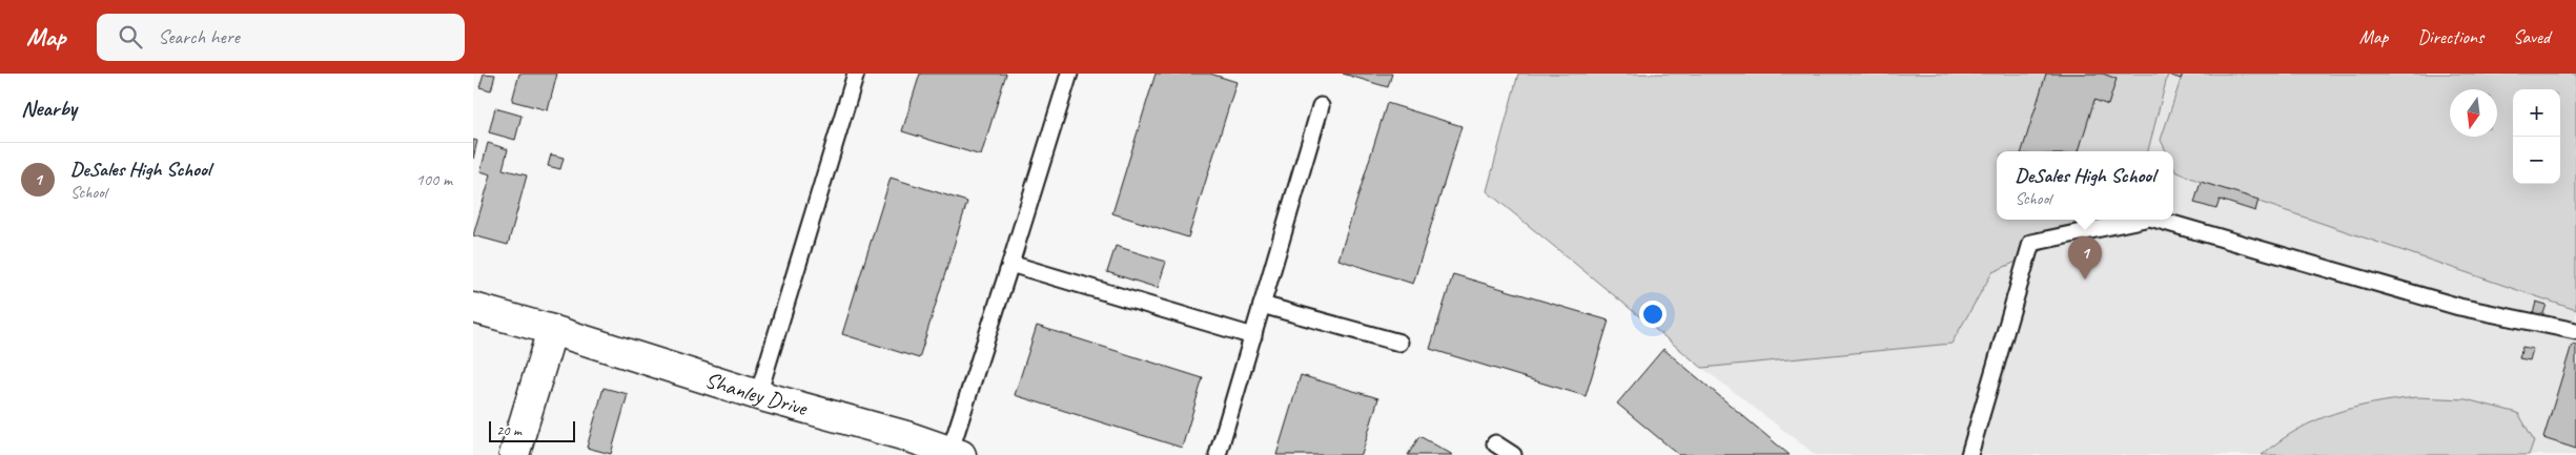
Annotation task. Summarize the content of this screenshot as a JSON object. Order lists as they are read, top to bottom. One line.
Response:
{"streets":{"street":["Shanley Drive"]},"scale_bar":"20 m","north":"bottom","page":{"header":"Map","search":"Search here","nav":["Map","Directions","Saved"],"heading":"Nearby","map_buttons":["+","−"],"list":[{"mark":"1","name":"DeSales High School","note":"School","value":"100 m"}],"popup":["DeSales High School","School"],"pins":"1","scale":"20 m"}}
